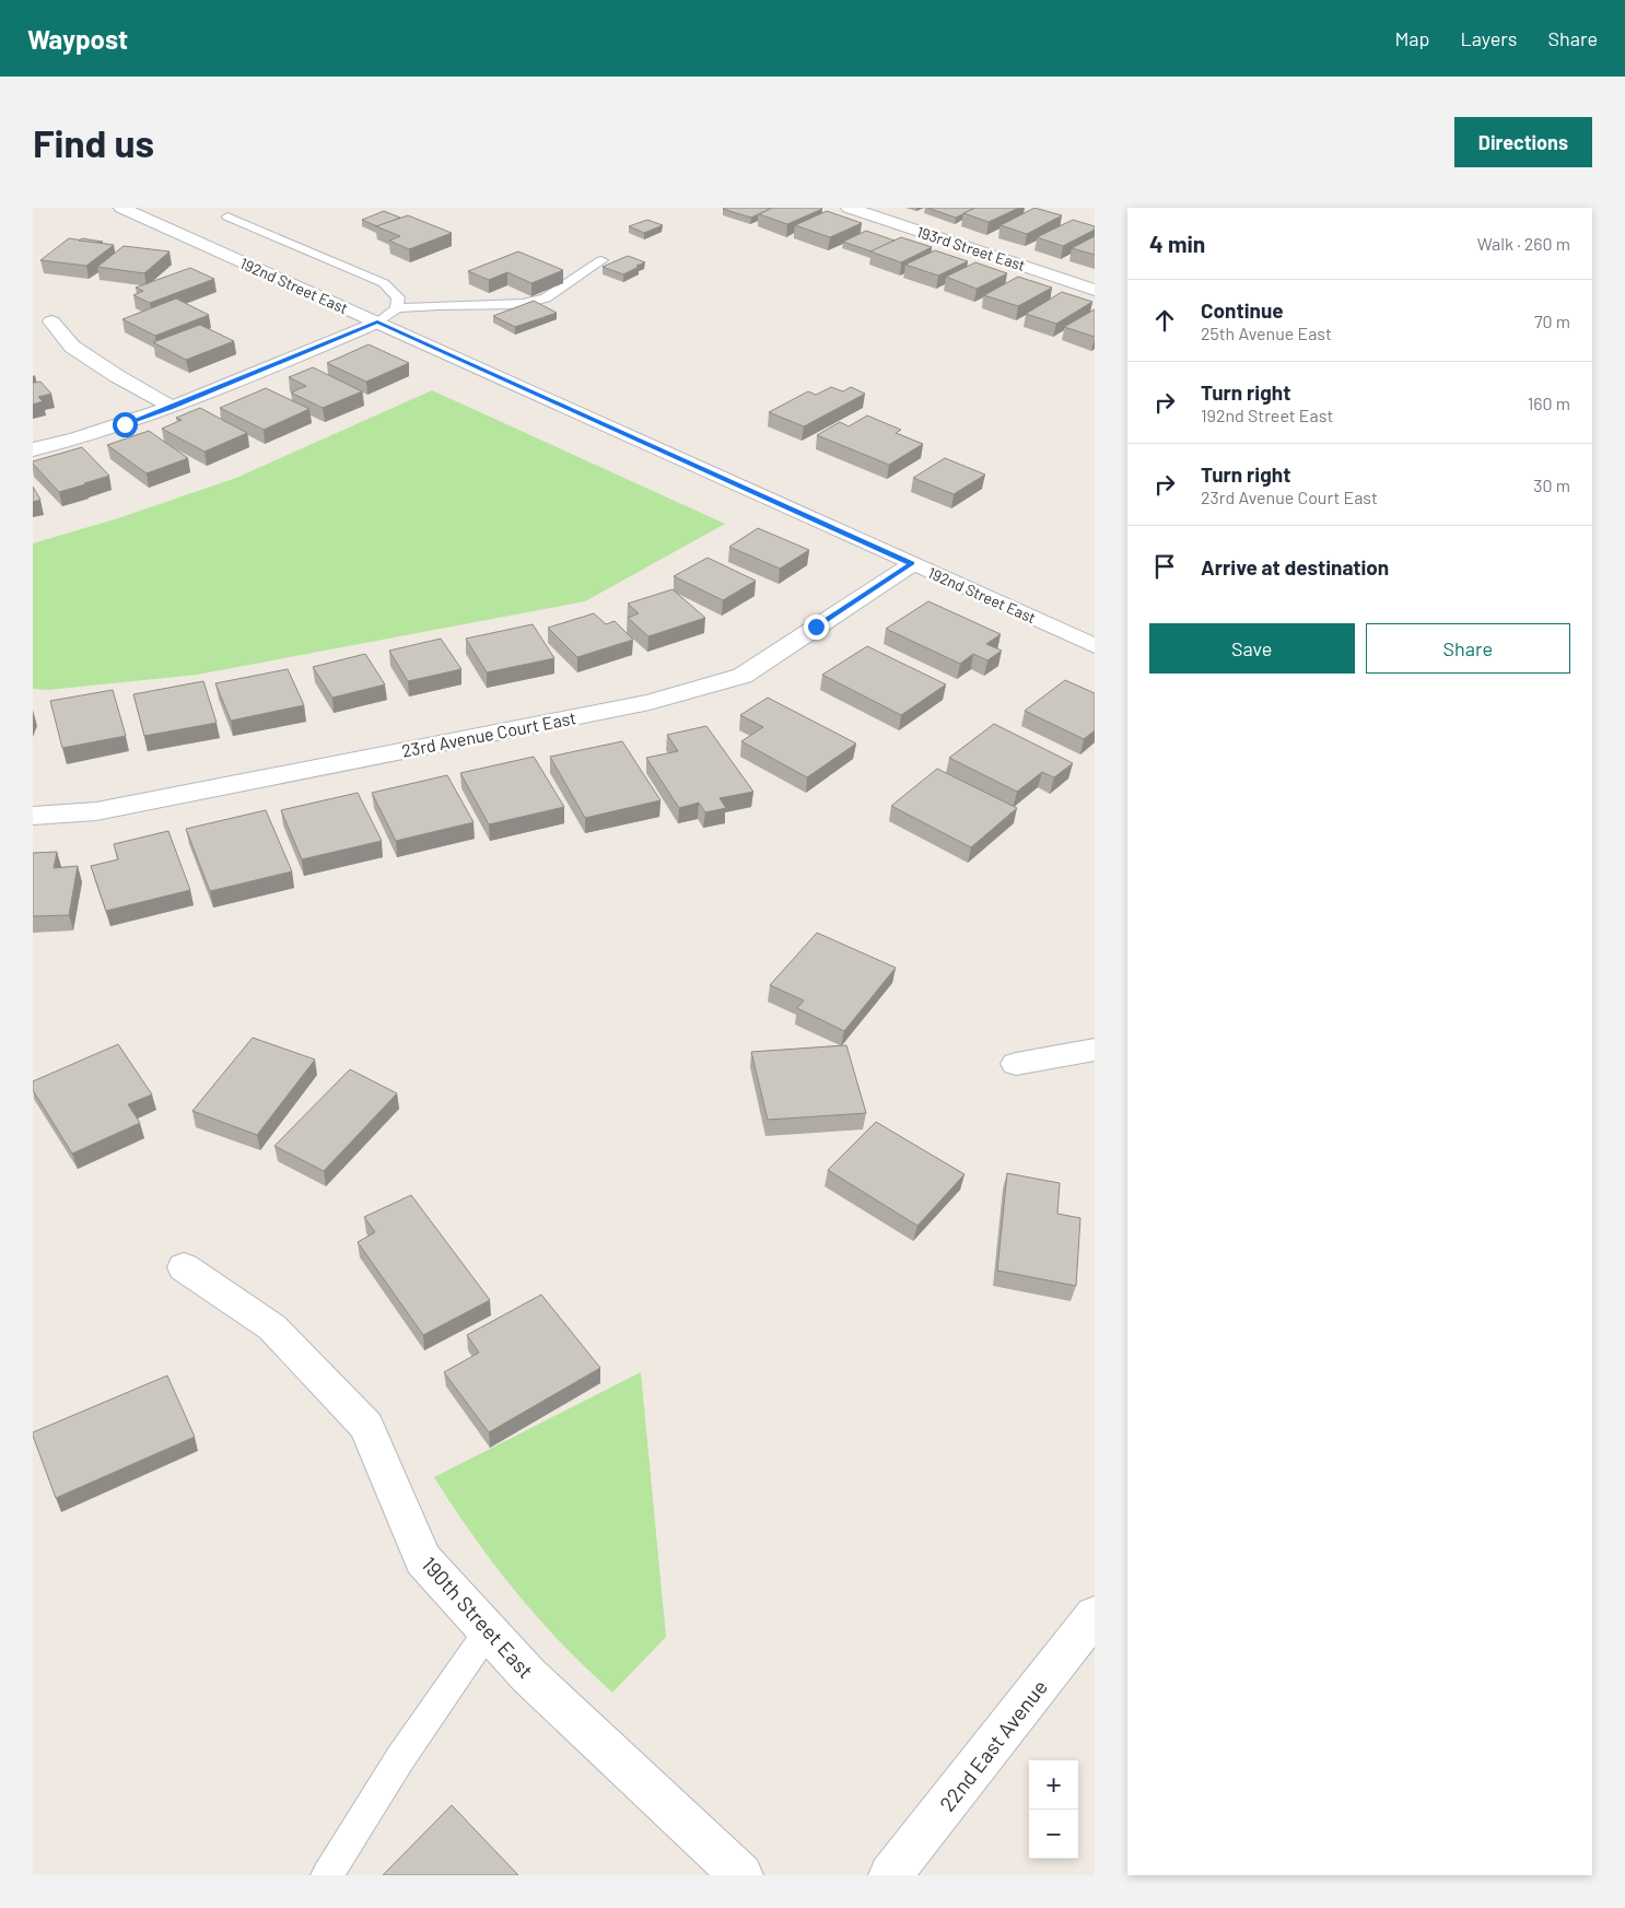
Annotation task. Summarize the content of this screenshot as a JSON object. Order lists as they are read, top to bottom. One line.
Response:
{"streets":{"street":["193rd Street East","192nd Street East","23rd Avenue Court East","190th Street East","22nd East Avenue"]},"crossings":[["192nd Street East","23rd Avenue Court East"]],"page":{"header":"Waypost","nav":["Map","Layers","Share"],"buttons":["Directions",["Save","Share"]],"title":"Find us","heading":["4 min","Walk · 260 m"],"list":[["Continue","25th Avenue East","70 m"],["Turn right","192nd Street East","160 m"],["Turn right","23rd Avenue Court East","30 m"],"Arrive at destination"],"map_buttons":["+","−"]}}
